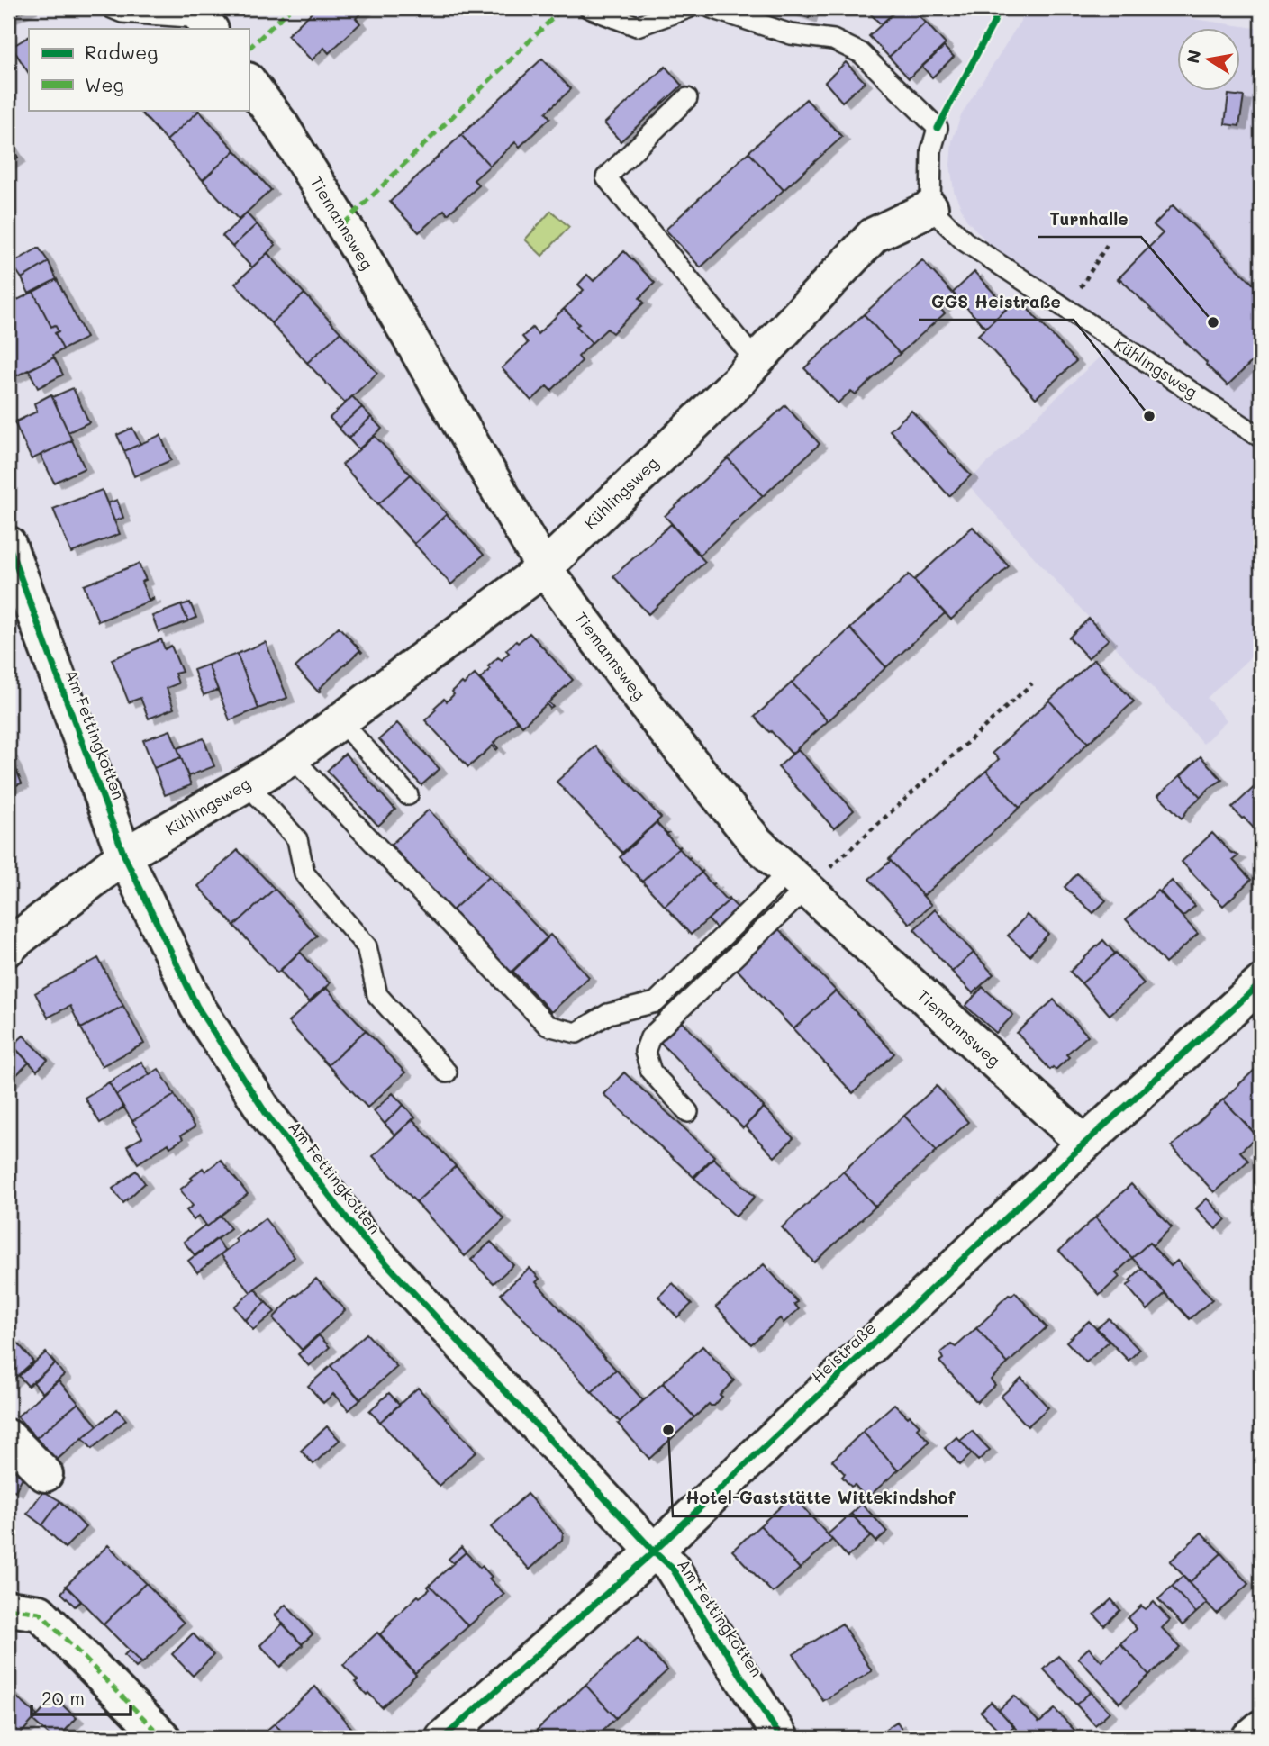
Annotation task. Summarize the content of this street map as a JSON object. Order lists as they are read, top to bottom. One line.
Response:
{"streets":{"street":["Tiemannsweg","Kühlingsweg","Am Fettingkotten","Heistraße"]},"crossings":[["Tiemannsweg","Kühlingsweg"],["Tiemannsweg","Heistraße"],["Kühlingsweg","Am Fettingkotten"],["Am Fettingkotten","Heistraße"]],"places":["Turnhalle","GGS Heistraße","Hotel-Gaststätte Wittekindshof"],"legend":["Radweg","Weg"],"scale_bar":"20 m","north":"left"}
